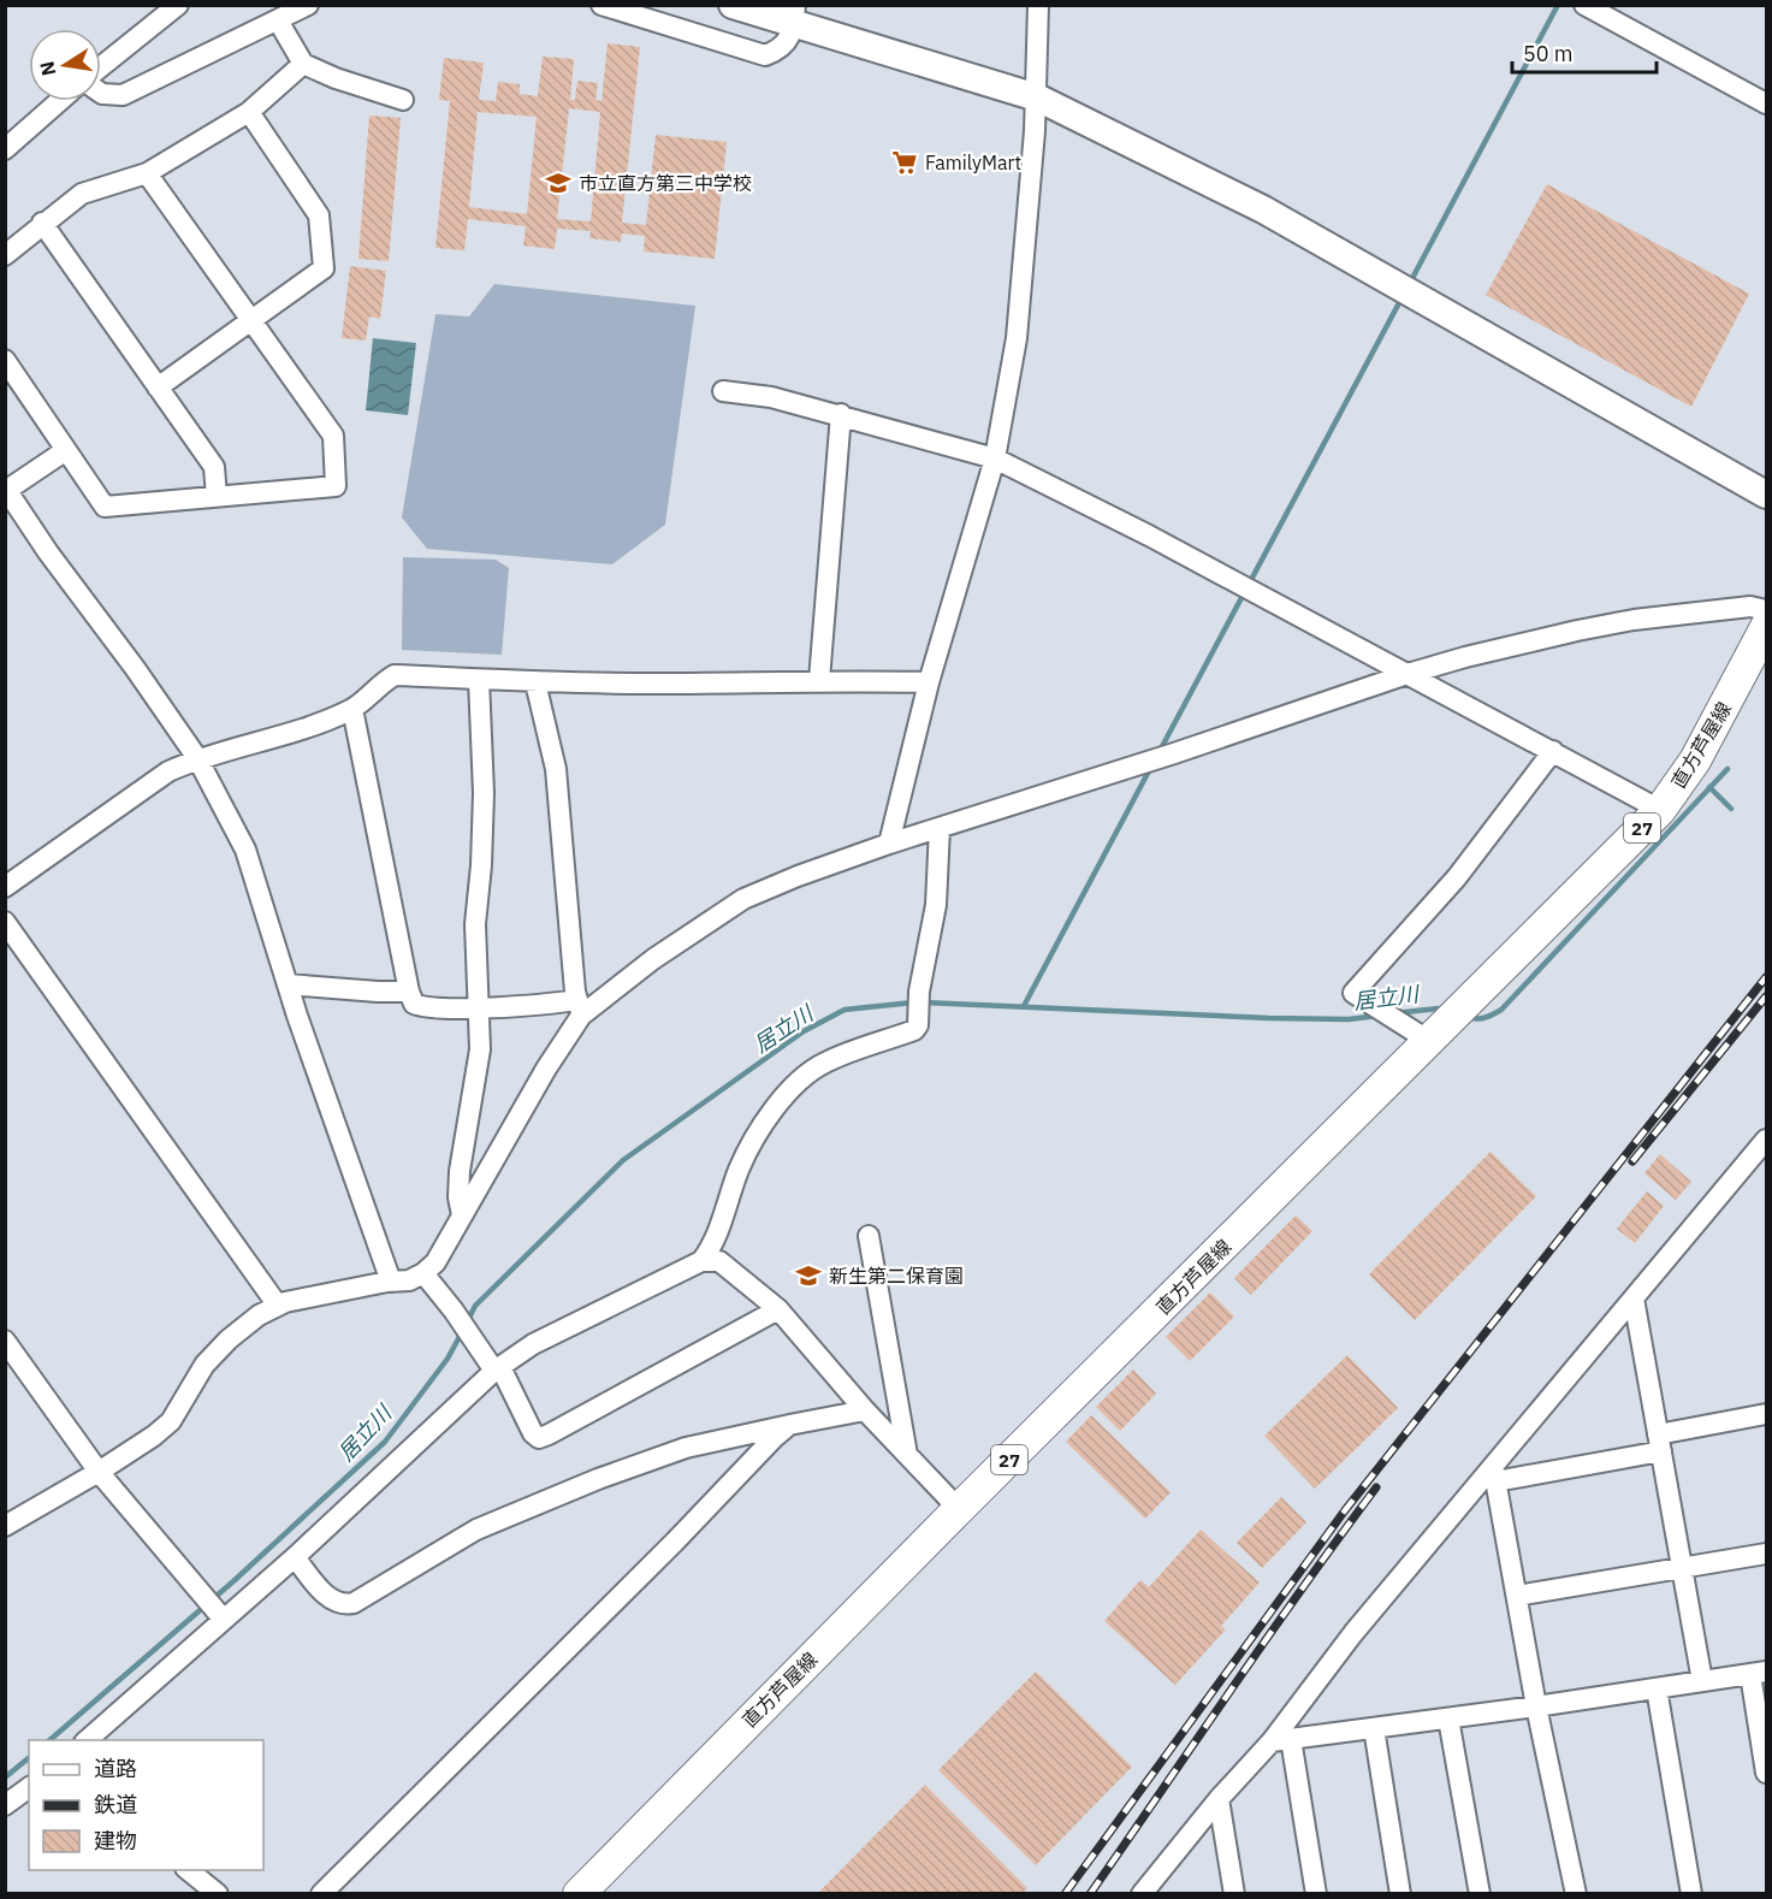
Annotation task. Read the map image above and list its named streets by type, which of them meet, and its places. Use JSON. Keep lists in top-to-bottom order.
{
  "streets": {
    "main road": ["直方芦屋線", "27"]
  },
  "water": ["居立川"],
  "places": {
    "supermarket": ["FamilyMart"],
    "school or university": ["市立直方第三中学校", "新生第二保育園"]
  },
  "legend": ["道路", "鉄道", "建物"],
  "scale_bar": "50 m",
  "north": "left"
}
